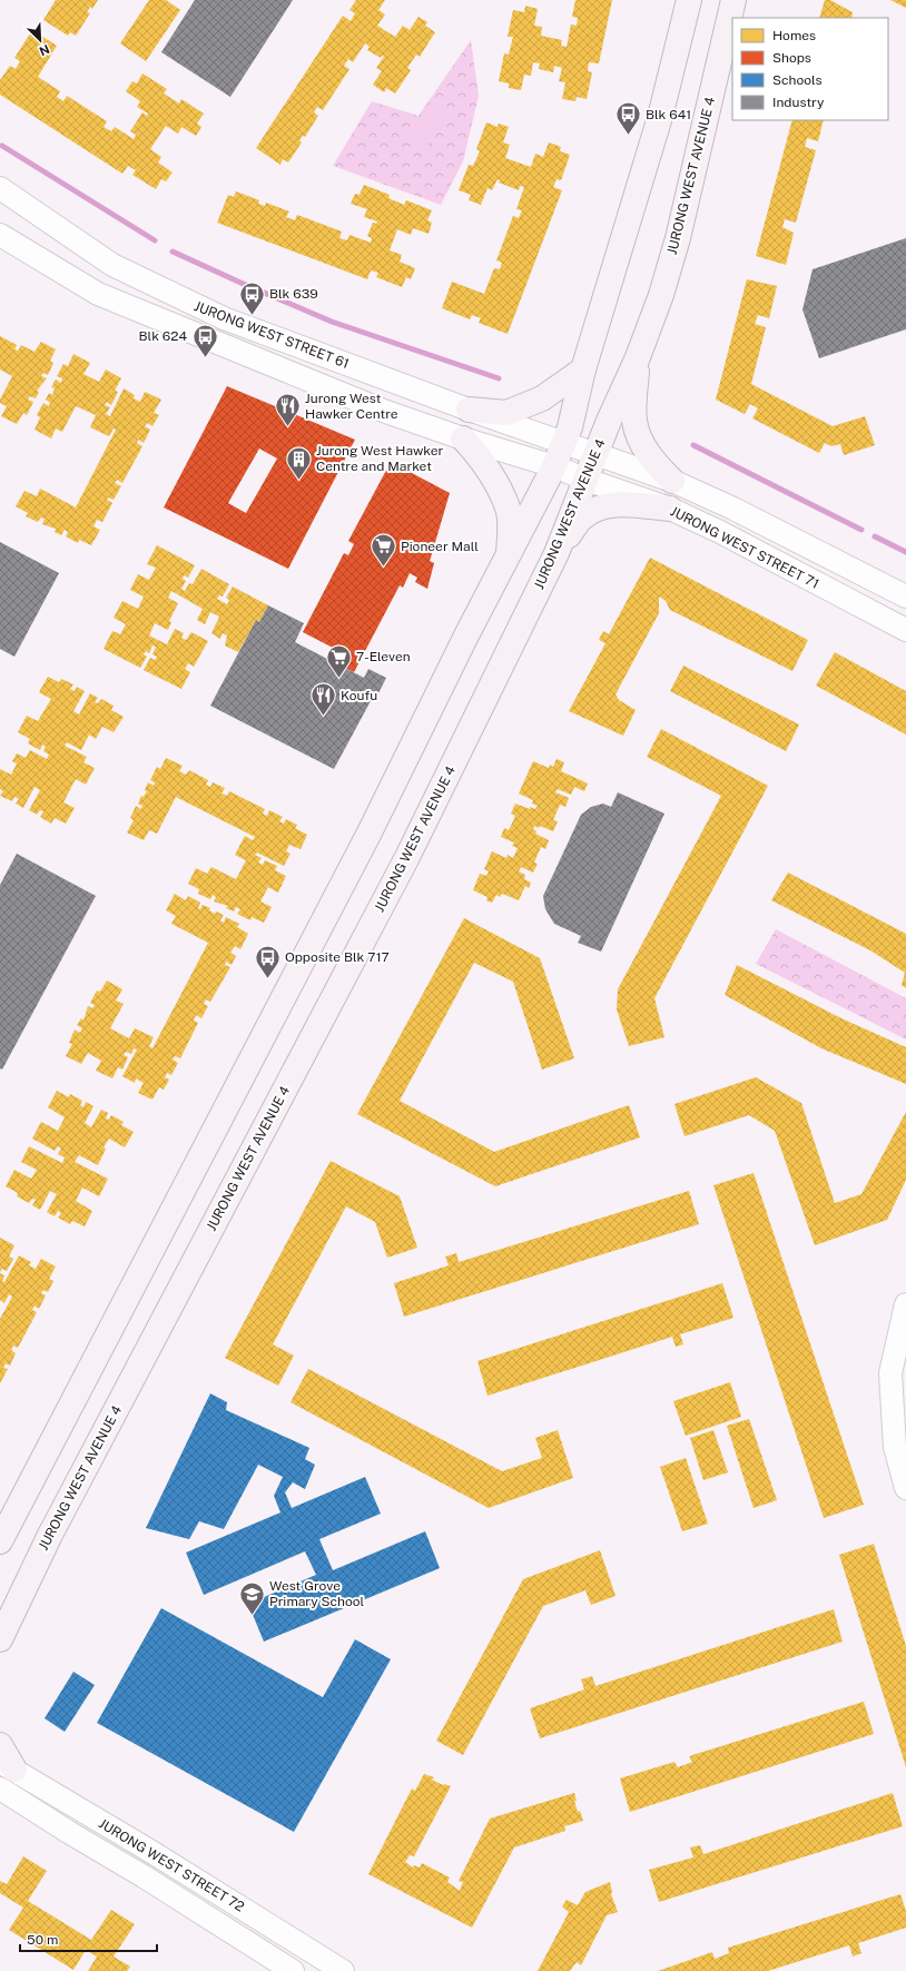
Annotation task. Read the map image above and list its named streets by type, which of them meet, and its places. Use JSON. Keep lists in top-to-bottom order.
{
  "streets": {
    "main road": ["JURONG WEST AVENUE 4"],
    "street": ["JURONG WEST STREET 61", "JURONG WEST STREET 71", "JURONG WEST STREET 72"]
  },
  "crossings": [
    ["JURONG WEST AVENUE 4", "JURONG WEST STREET 71"],
    ["JURONG WEST STREET 61", "JURONG WEST STREET 71"]
  ],
  "places": {
    "bus stop": [
      "Blk 641",
      "Blk 639",
      "Blk 624",
      "Opposite Blk 717"
    ],
    "restaurant": ["Jurong West Hawker Centre", "Koufu"],
    "building": ["Jurong West Hawker Centre and Market"],
    "supermarket": ["Pioneer Mall", "7-Eleven"],
    "school or university": ["West Grove Primary School"]
  },
  "legend": [
    "Homes",
    "Shops",
    "Schools",
    "Industry"
  ],
  "scale_bar": "50 m",
  "north": "bottom right"
}
